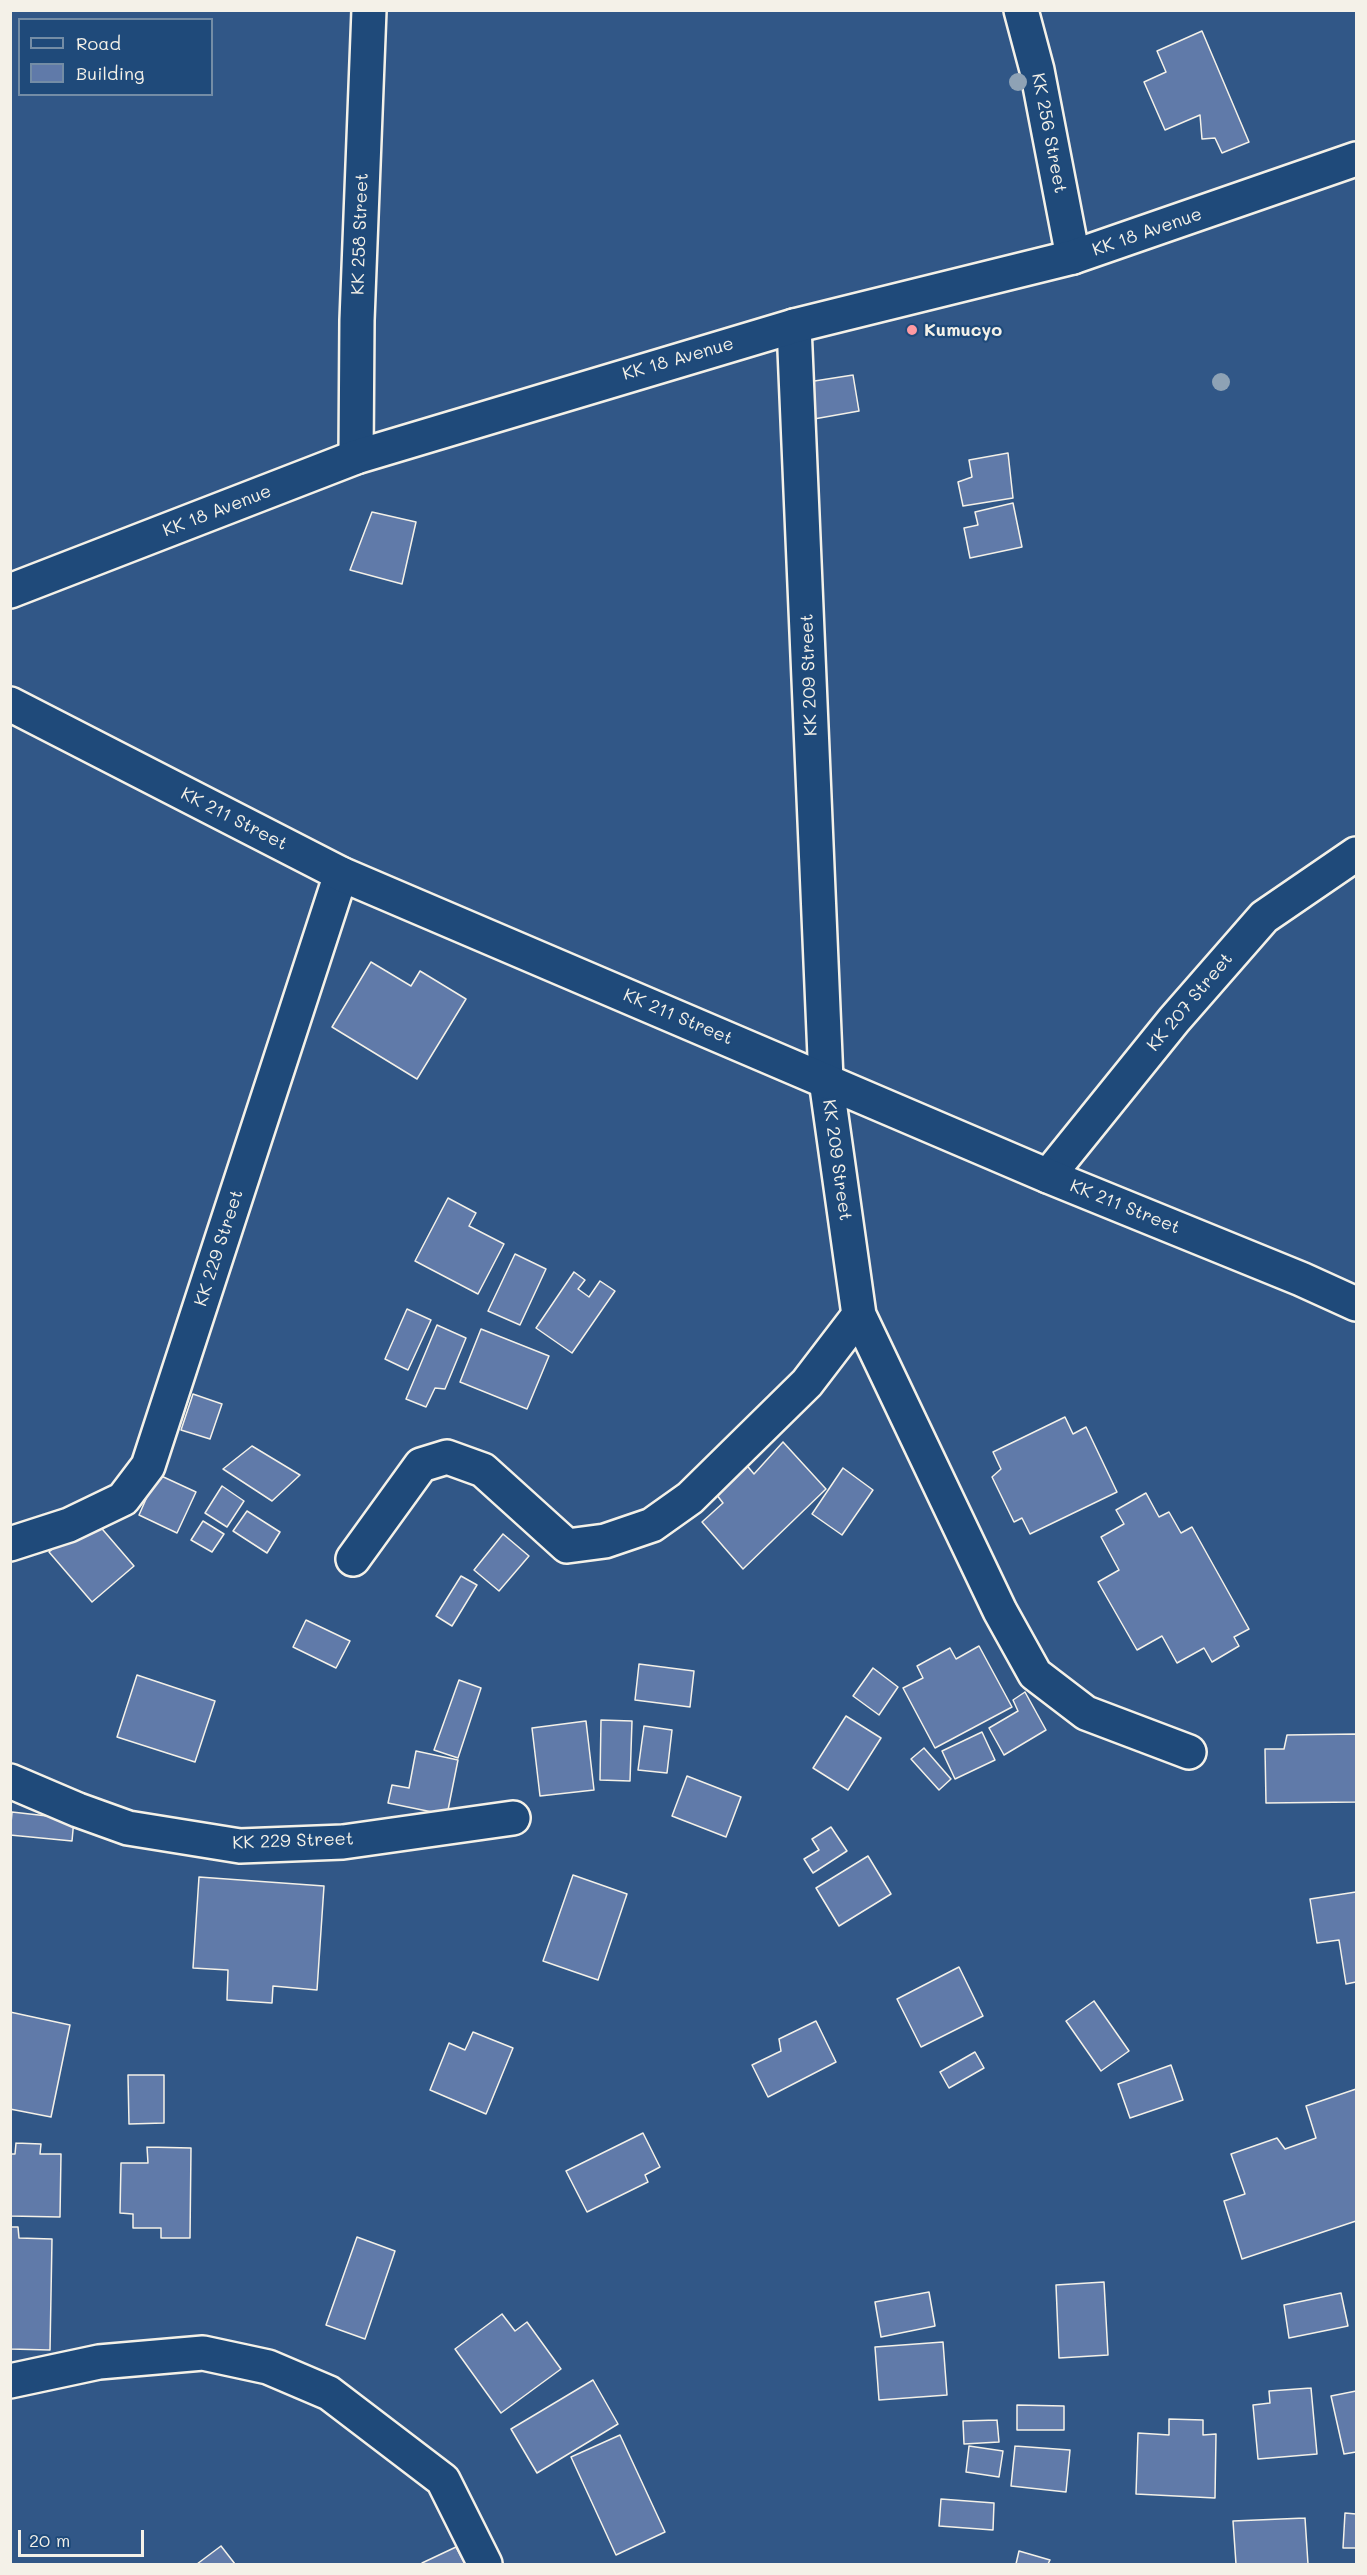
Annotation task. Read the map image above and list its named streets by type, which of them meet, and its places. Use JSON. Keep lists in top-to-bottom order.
{
  "streets": {
    "street": [
      "KK 256 Street",
      "KK 18 Avenue",
      "KK 258 Street",
      "KK 209 Street",
      "KK 211 Street",
      "KK 207 Street",
      "KK 229 Street"
    ]
  },
  "crossings": [
    ["KK 256 Street", "KK 18 Avenue"],
    ["KK 18 Avenue", "KK 258 Street"],
    ["KK 18 Avenue", "KK 209 Street"],
    ["KK 209 Street", "KK 211 Street"],
    ["KK 211 Street", "KK 207 Street"],
    ["KK 211 Street", "KK 229 Street"]
  ],
  "places": ["Kumucyo"],
  "legend": ["Road", "Building"],
  "scale_bar": "20 m"
}
